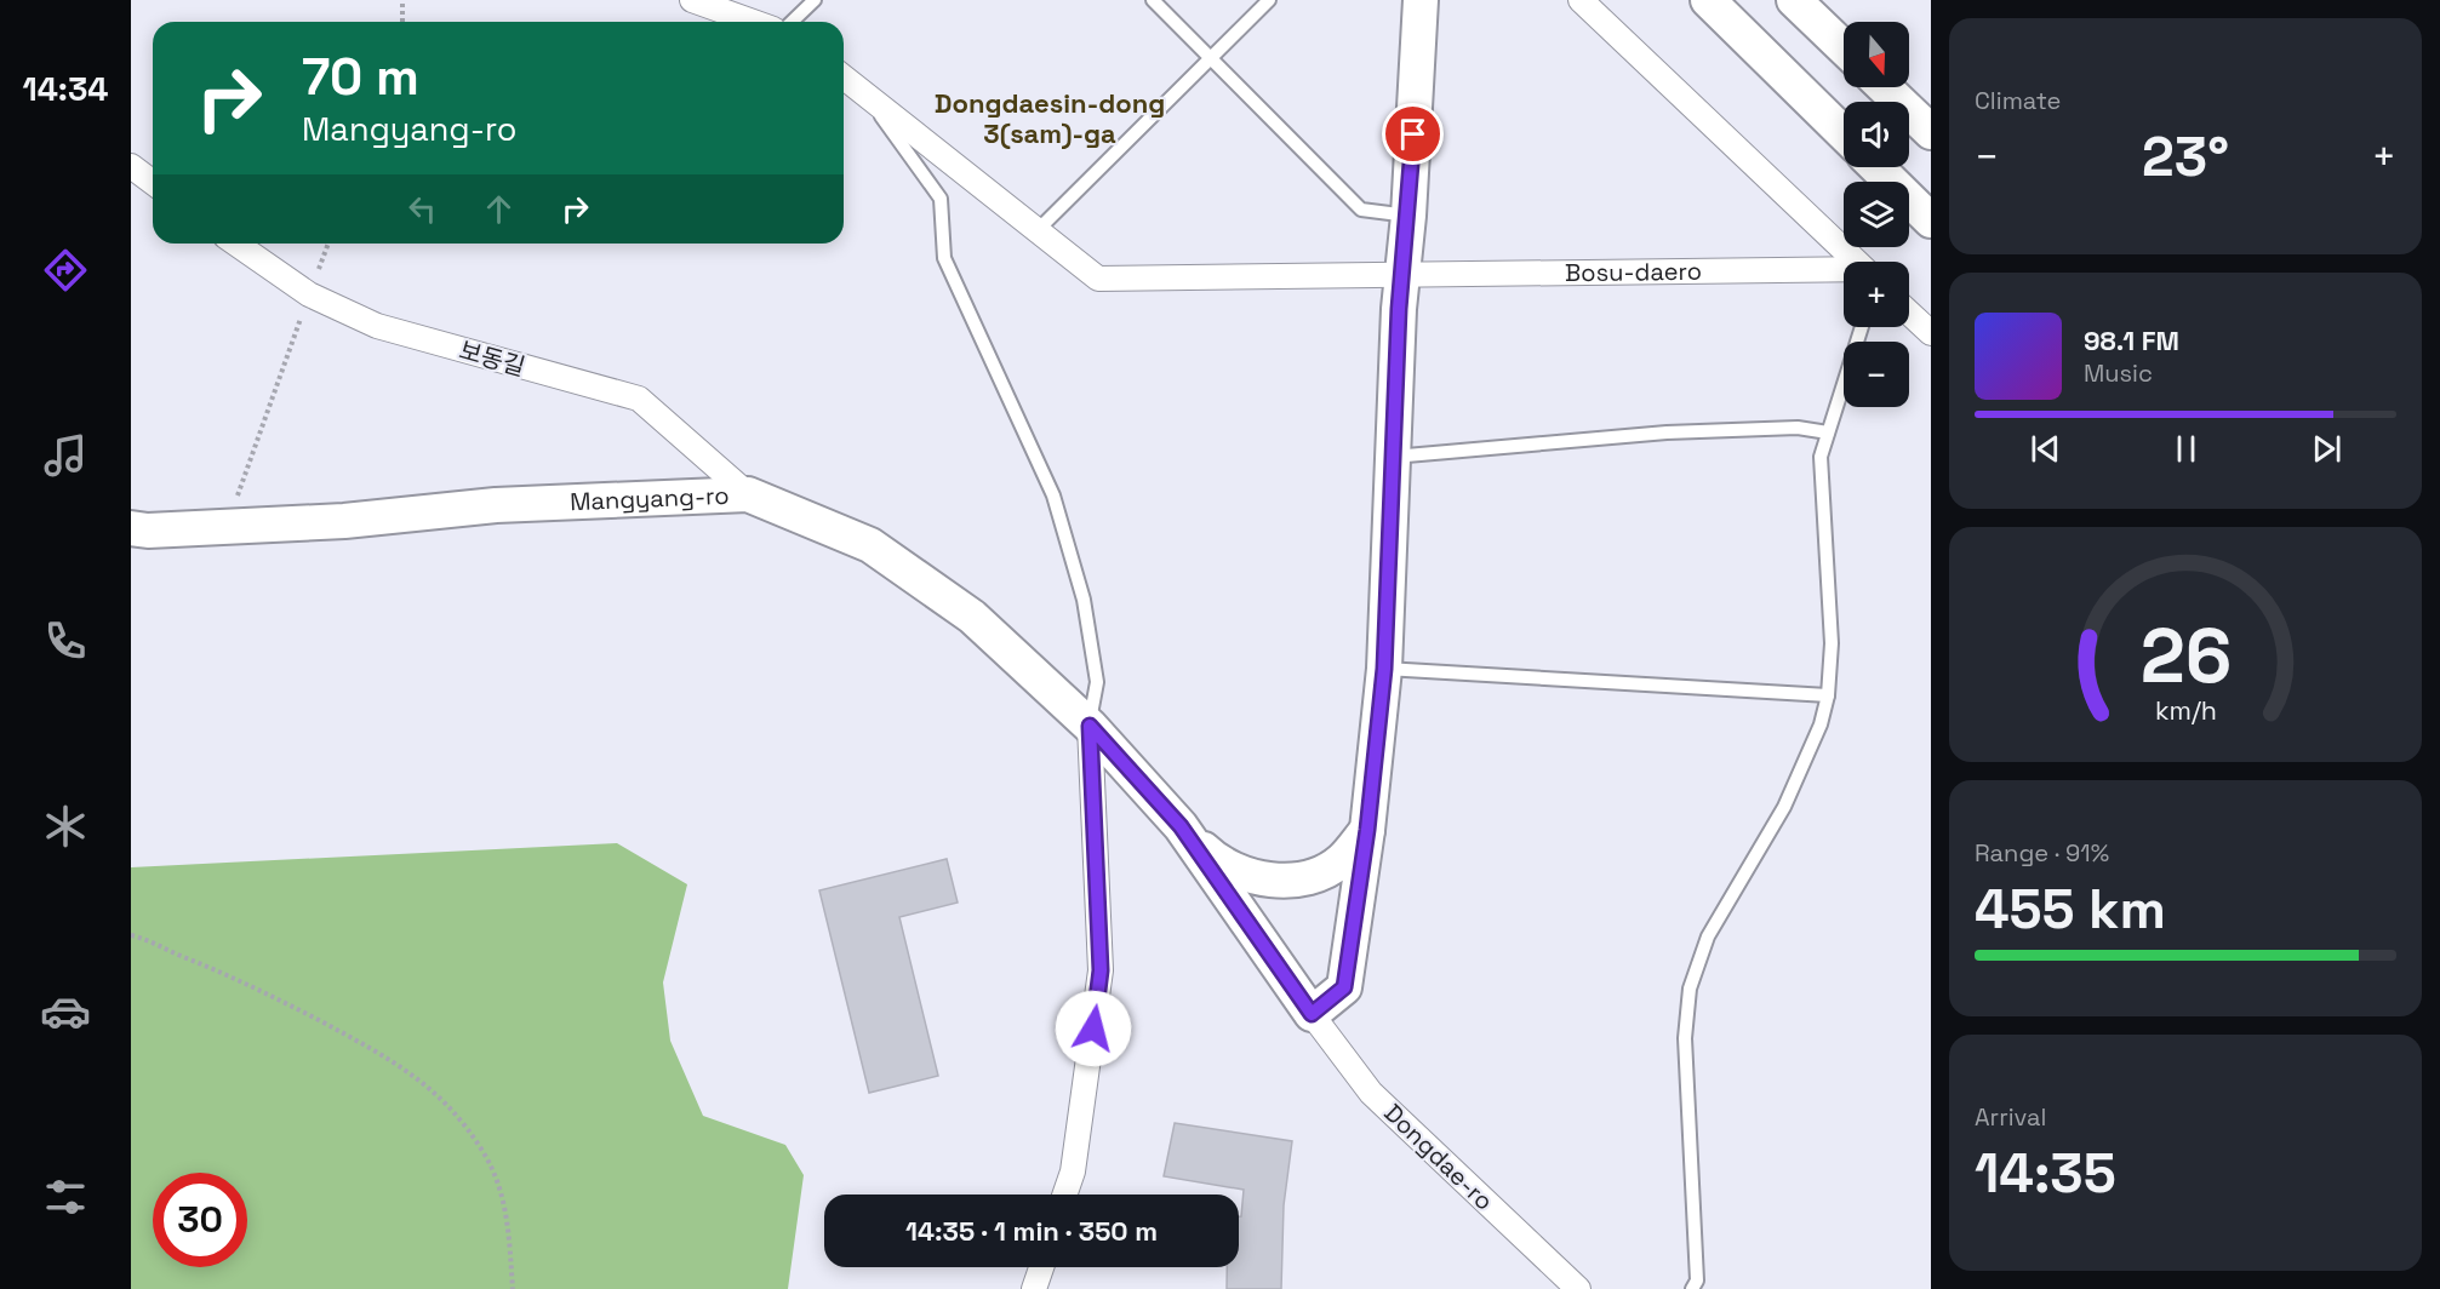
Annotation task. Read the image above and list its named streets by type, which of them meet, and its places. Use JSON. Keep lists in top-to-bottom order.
{
  "streets": {
    "main road": ["Mangyang-ro"],
    "street": ["Bosu-daero", "보동길", "Dongdae-ro"]
  },
  "crossings": [
    ["보동길", "Mangyang-ro"],
    ["Mangyang-ro", "Dongdae-ro"]
  ],
  "districts": ["Dongdaesin-dong 3(sam)-ga"],
  "north": "bottom",
  "page": {
    "tabs": "14:34",
    "tile": [
      "Climate",
      ["Range · 91%", "455 km"],
      ["Arrival", "14:35"]
    ],
    "map_buttons": ["+", "−"],
    "turn": ["70 m", "Mangyang-ro"],
    "heat": ["−", "23°", "+"],
    "song": ["98.1 FM", "Music"],
    "limit": "30",
    "trip": "14:35 · 1 min · 350 m",
    "gauge": ["26", "km/h"]
  }
}
